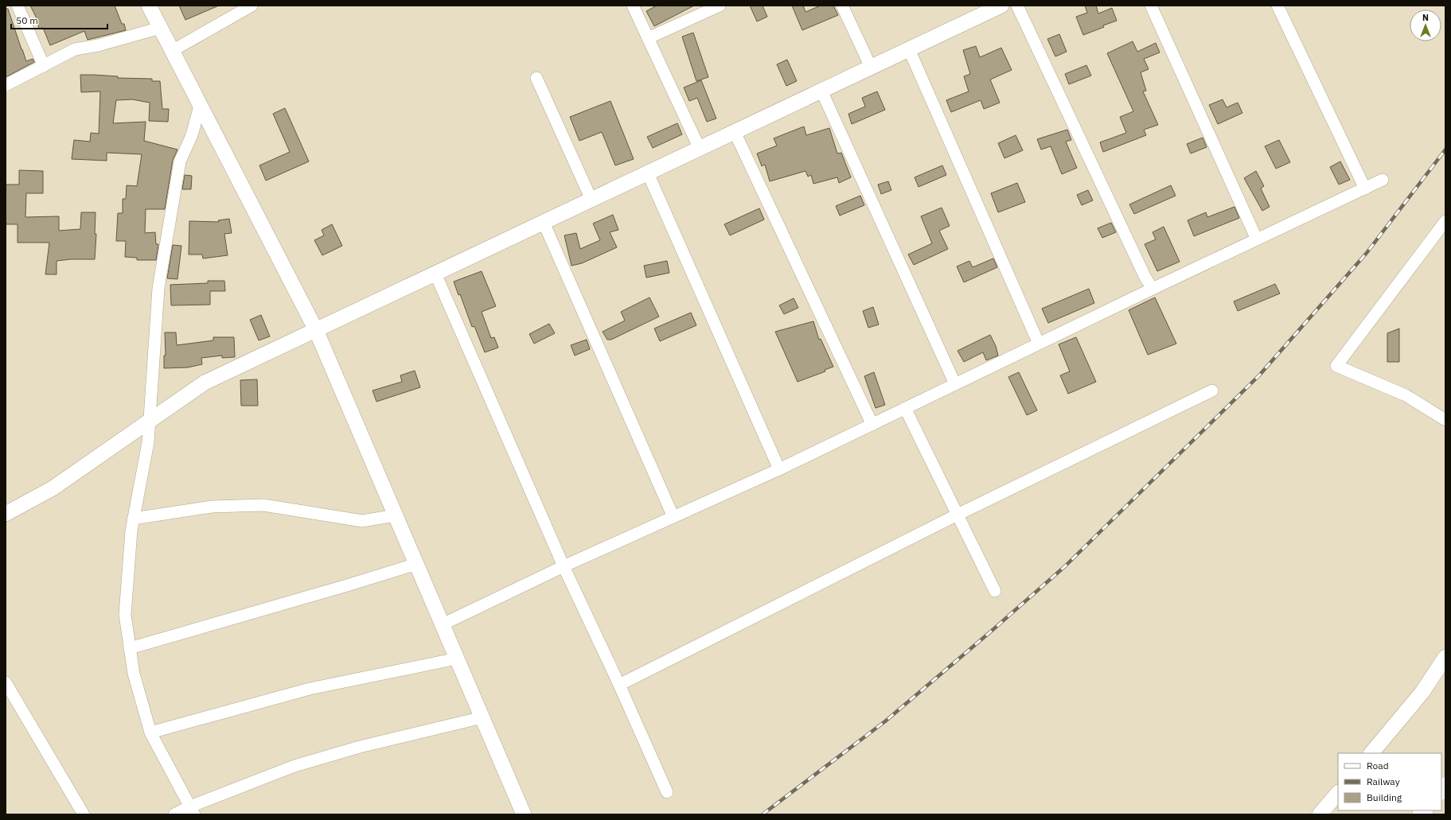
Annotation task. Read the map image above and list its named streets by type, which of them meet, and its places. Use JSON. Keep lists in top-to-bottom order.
{
  "legend": ["Road", "Railway", "Building"],
  "scale_bar": "50 m",
  "north": "top"
}
